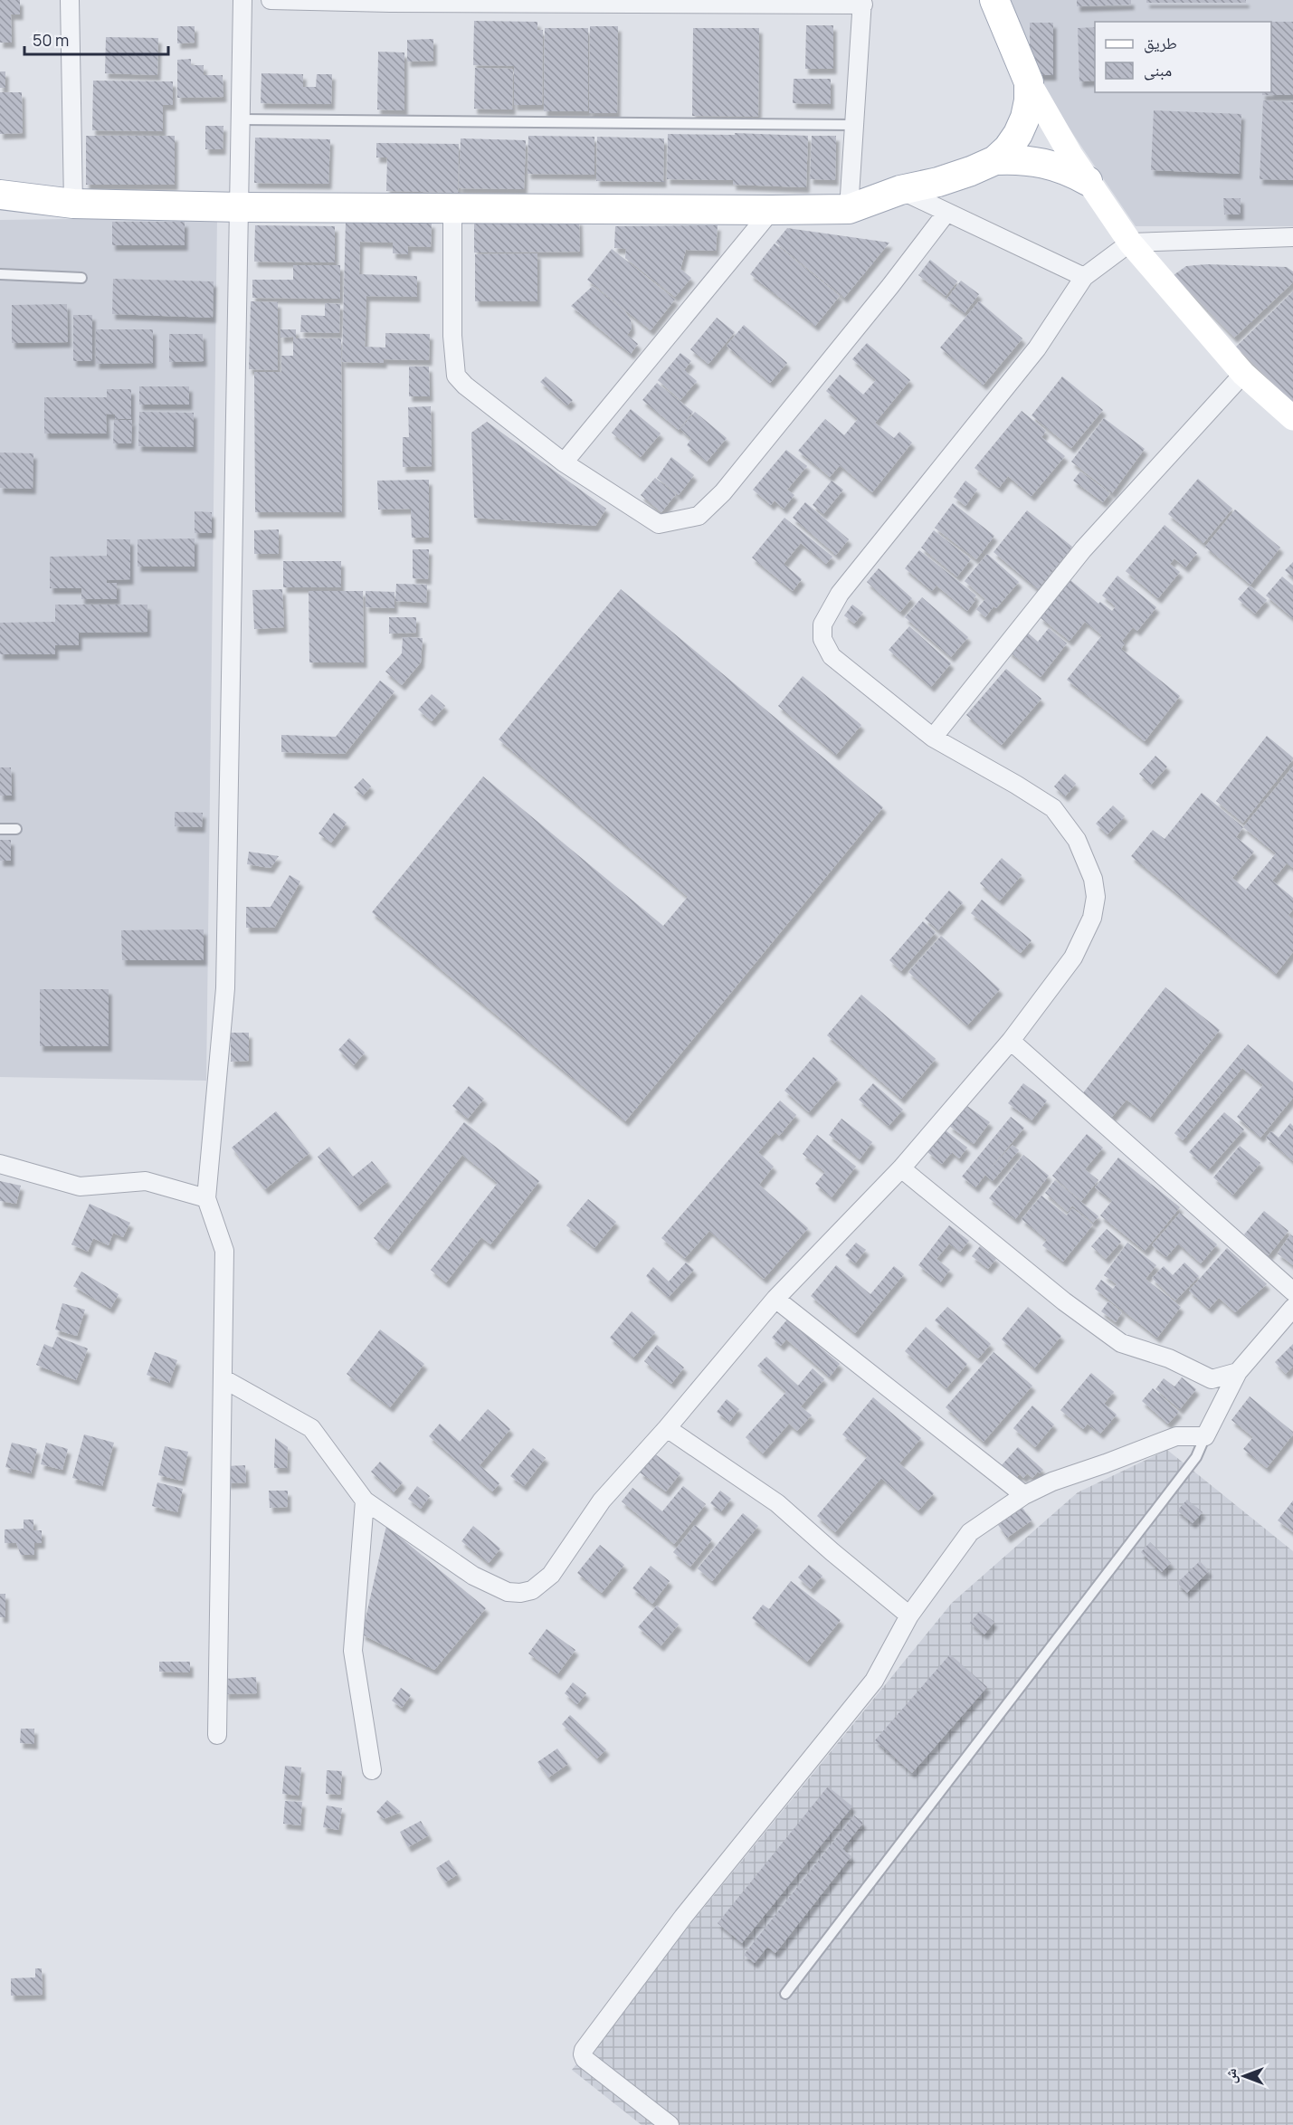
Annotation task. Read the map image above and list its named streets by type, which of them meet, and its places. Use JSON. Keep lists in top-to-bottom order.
{
  "legend": ["طريق", "مبنى"],
  "scale_bar": "50 m",
  "north": "left"
}
